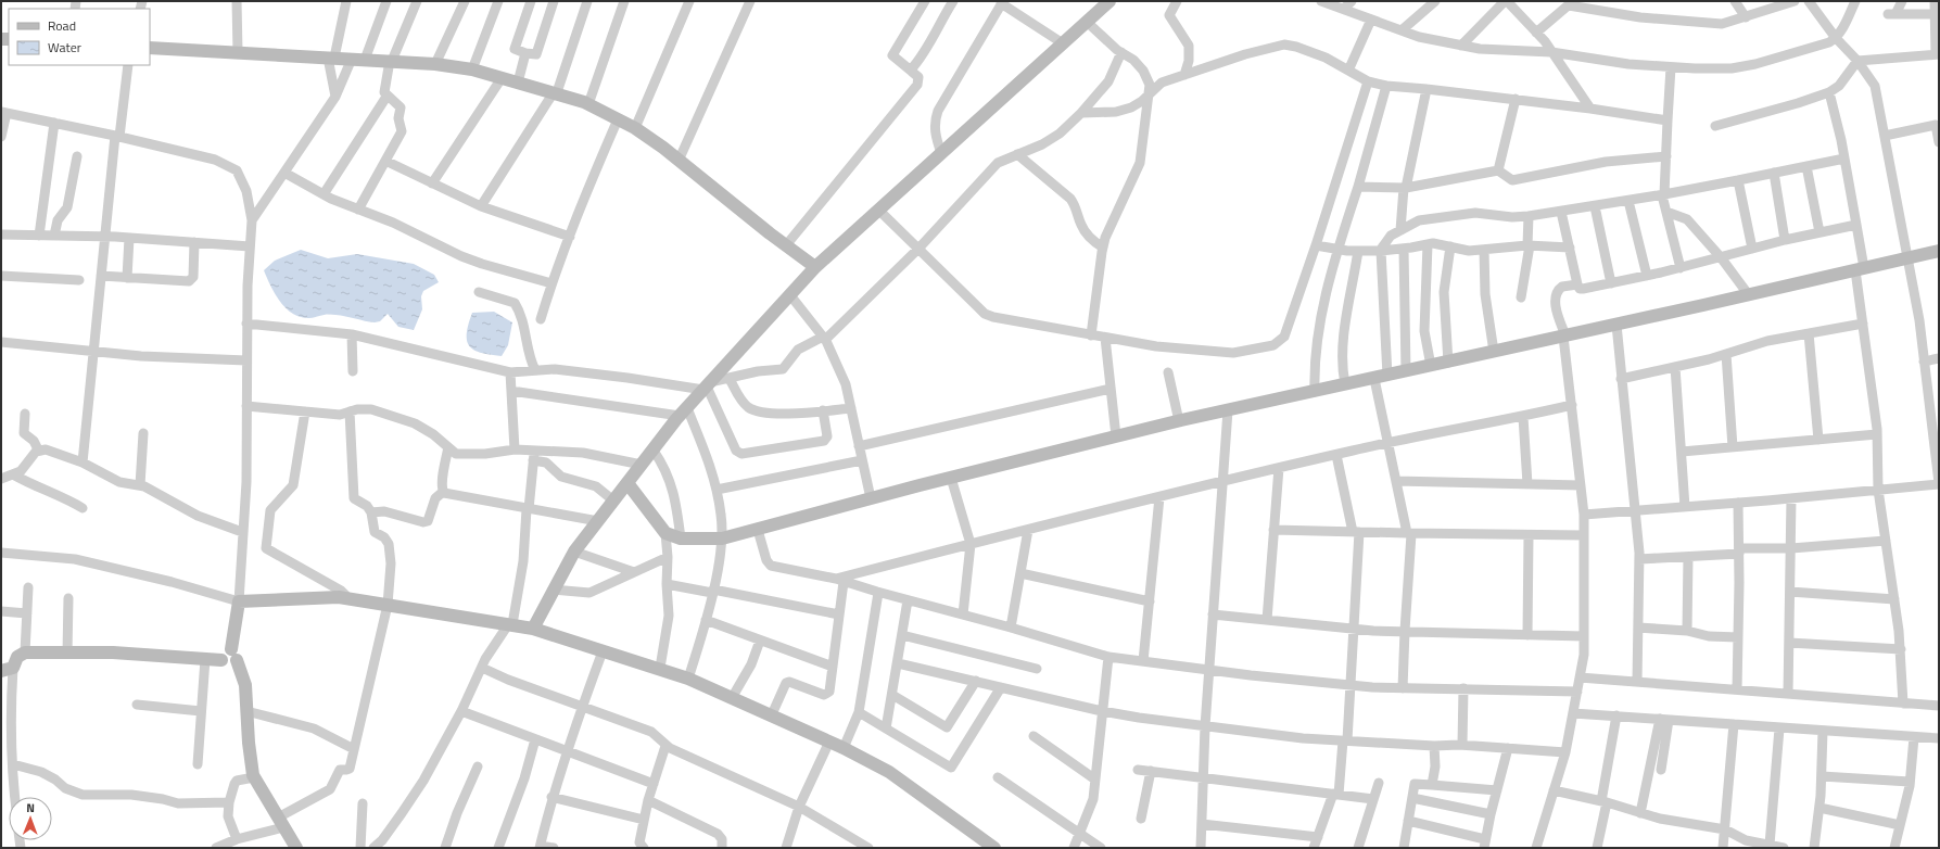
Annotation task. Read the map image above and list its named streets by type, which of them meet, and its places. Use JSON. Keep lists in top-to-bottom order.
{
  "legend": ["Road", "Water"],
  "north": "top"
}
